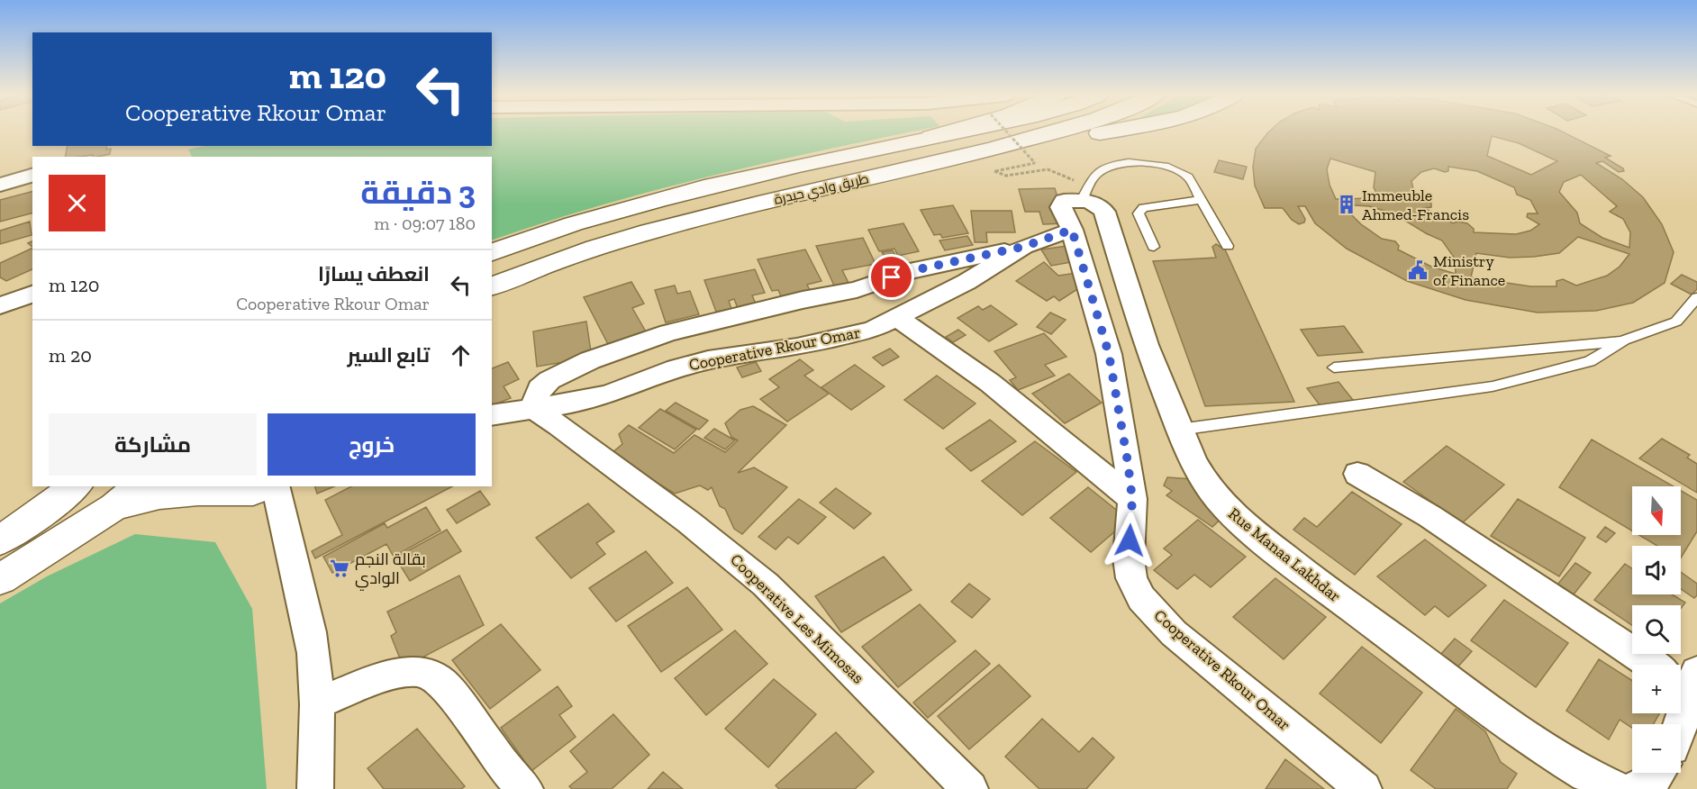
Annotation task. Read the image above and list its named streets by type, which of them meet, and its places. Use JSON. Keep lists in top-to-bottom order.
{
  "streets": {
    "main road": ["طريق وادي حيدرة"],
    "street": ["Cooperative Rkour Omar", "Rue Manaa Lakhdar", "Cooperative Les Mimosas"]
  },
  "crossings": [
    ["Cooperative Rkour Omar", "Cooperative Les Mimosas"]
  ],
  "places": {
    "building": ["Immeuble Ahmed-Francis"],
    "public building": ["Ministry of Finance"],
    "supermarket": ["بقالة النجم الوادي"]
  },
  "north": "bottom",
  "page": {
    "turn": ["120 m", "Cooperative Rkour Omar"],
    "heading": ["3 دقيقة", "180 m · 09:07"],
    "list": [
      {
        "name": "انعطف يسارًا",
        "note": "Cooperative Rkour Omar",
        "value": "120 m"
      },
      {
        "name": "تابع السير",
        "value": "20 m"
      }
    ],
    "buttons": ["خروج", "مشاركة"],
    "map_buttons": ["+", "−"]
  }
}
